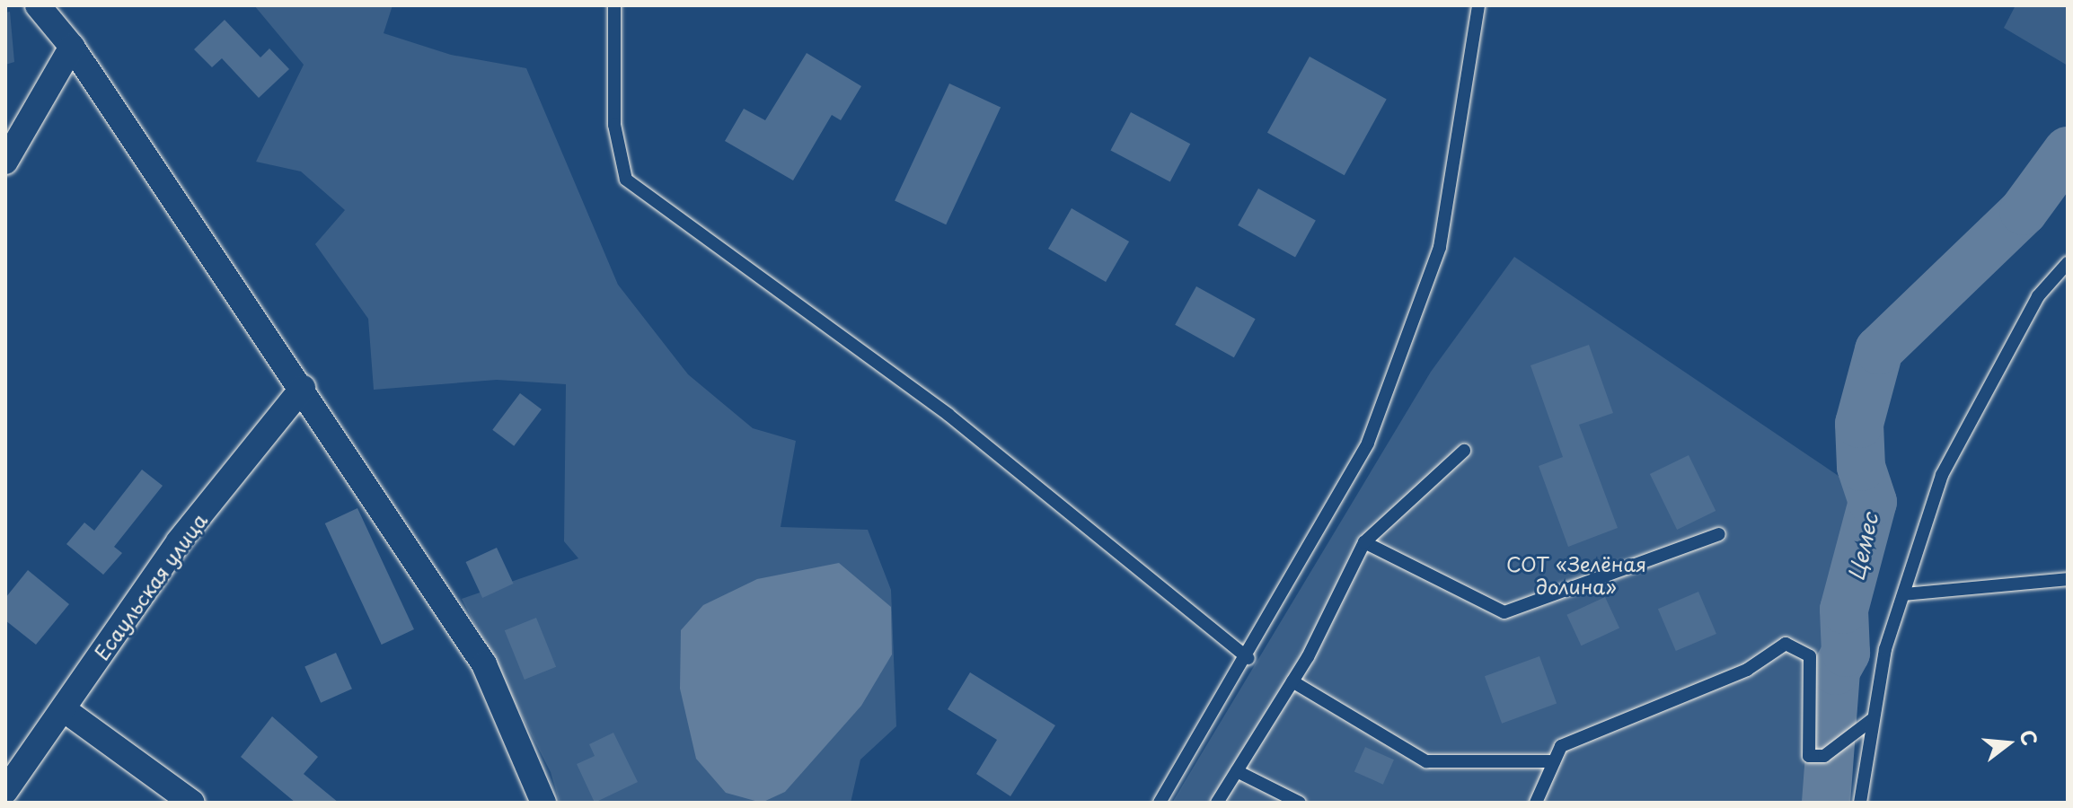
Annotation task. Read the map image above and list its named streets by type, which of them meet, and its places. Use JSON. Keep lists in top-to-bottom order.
{
  "streets": {
    "street": ["Есаульская улица"]
  },
  "water": ["Цемес"],
  "parks": ["СОТ «Зелёная долина»"],
  "north": "right"
}
